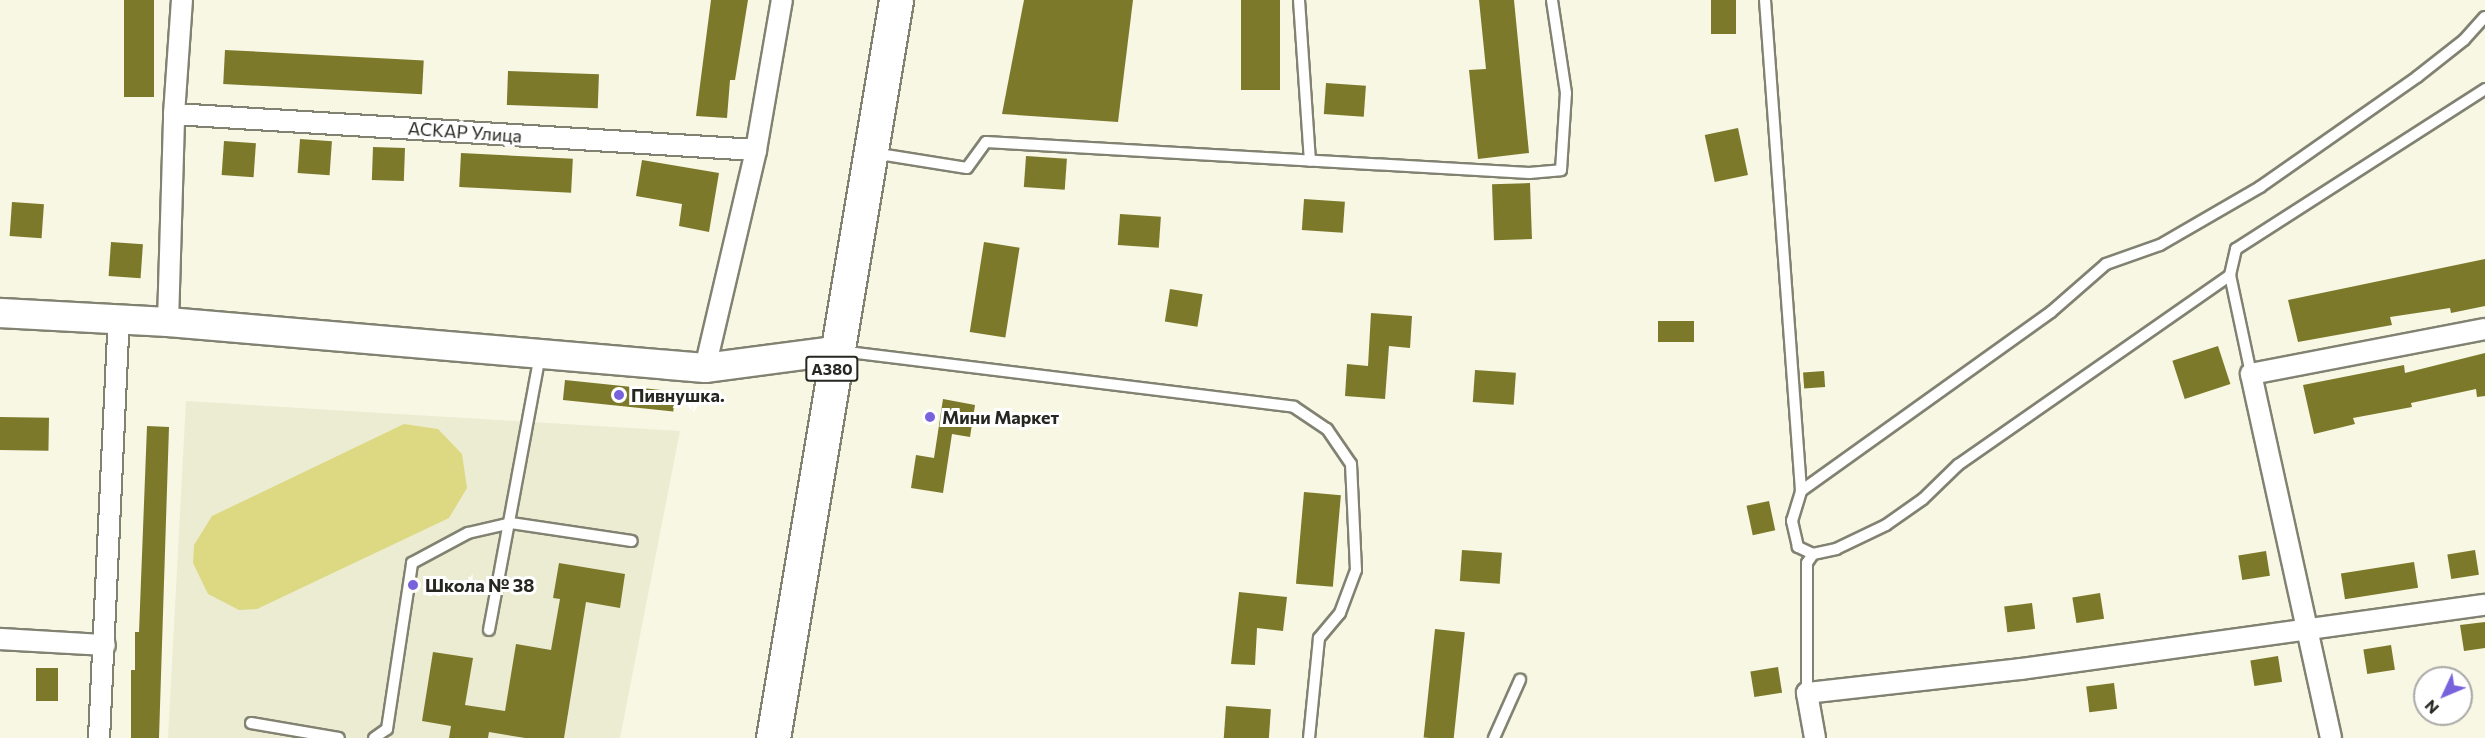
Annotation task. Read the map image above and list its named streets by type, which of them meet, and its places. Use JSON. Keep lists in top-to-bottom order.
{
  "streets": {
    "highway": ["A380"],
    "street": ["АСКАР Улица"]
  },
  "places": ["Пивнушка.", "Мини Маркет", "Школа № 38"],
  "north": "bottom left"
}
